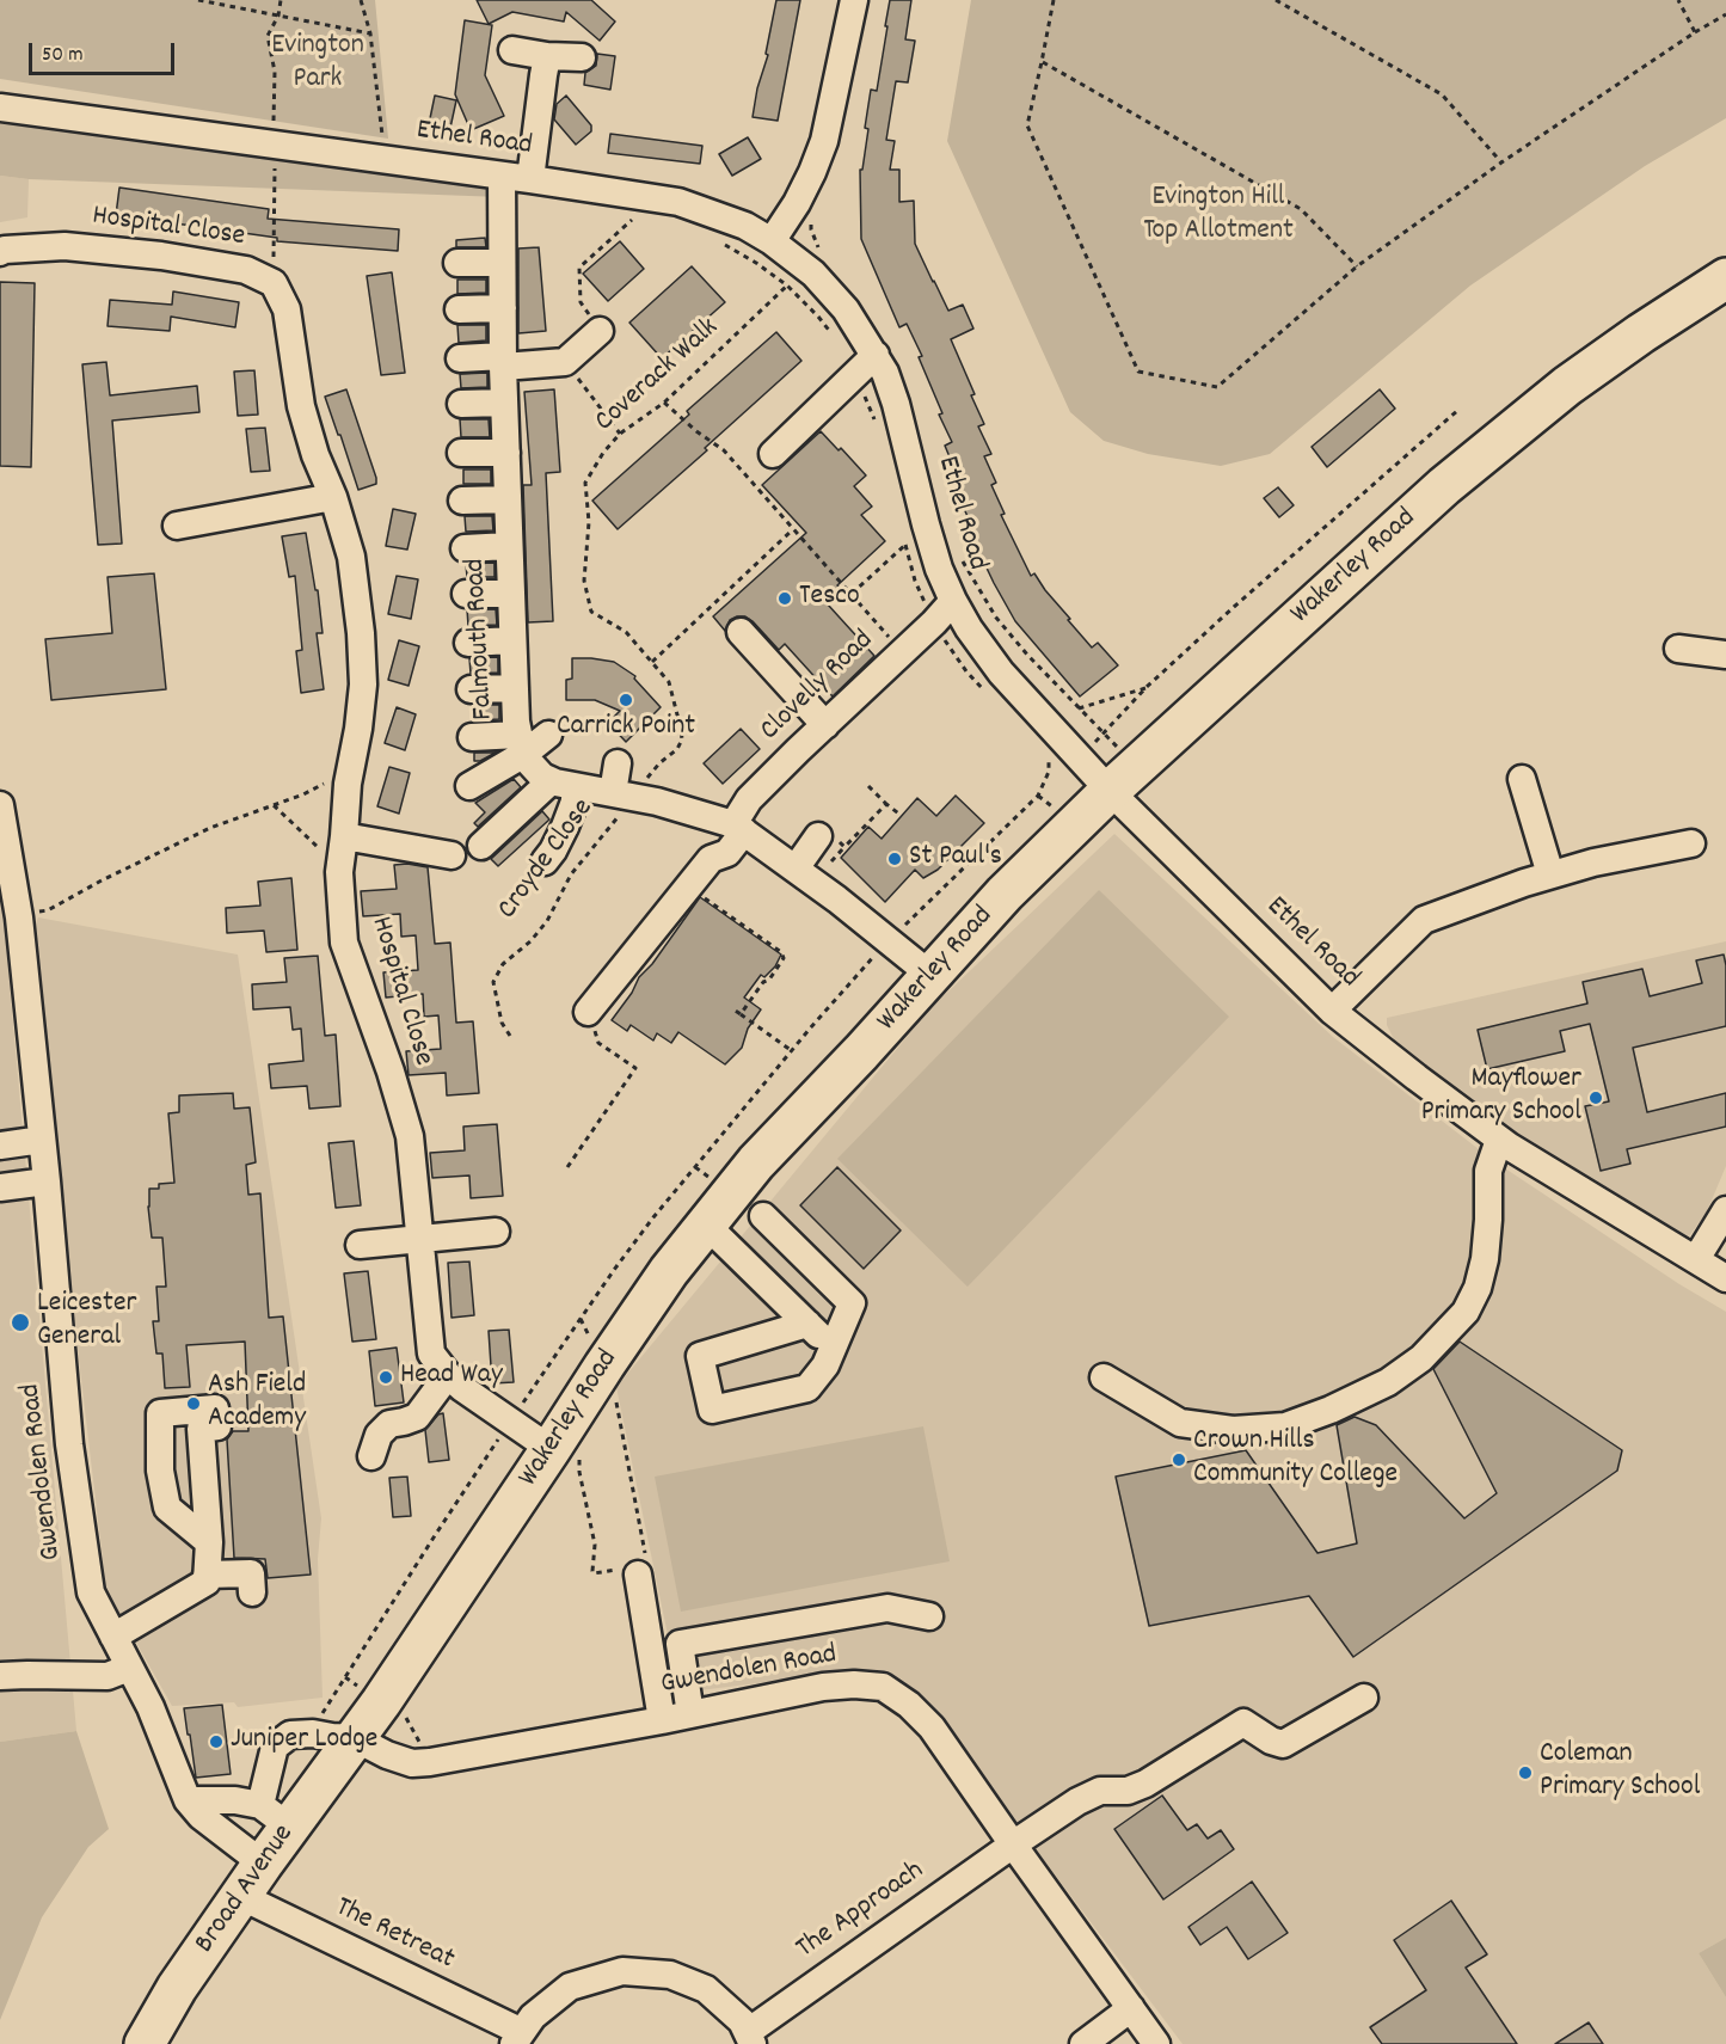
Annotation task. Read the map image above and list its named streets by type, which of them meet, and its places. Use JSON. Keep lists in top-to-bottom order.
{
  "streets": {
    "highway": ["Wakerley Road", "Broad Avenue"],
    "street": [
      "Ethel Road",
      "Hospital Close",
      "Falmouth Road",
      "Clovelly Road",
      "Croyde Close",
      "Gwendolen Road",
      "The Approach",
      "The Retreat"
    ],
    "path": ["Coverack Walk"]
  },
  "crossings": [
    ["Ethel Road", "Wakerley Road"],
    ["Ethel Road", "Falmouth Road"],
    ["Ethel Road", "Clovelly Road"],
    ["Hospital Close", "Wakerley Road"],
    ["Coverack Walk", "Croyde Close"],
    ["Wakerley Road", "Gwendolen Road"],
    ["Wakerley Road", "Broad Avenue"],
    ["Falmouth Road", "Croyde Close"],
    ["Gwendolen Road", "Broad Avenue"],
    ["Gwendolen Road", "The Approach"],
    ["Broad Avenue", "The Retreat"]
  ],
  "parks": ["Evington Park", "Evington Hill Top Allotment"],
  "places": [
    "Tesco",
    "Carrick Point",
    "St Paul's",
    "Mayflower Primary School",
    "Leicester General",
    "Head Way",
    "Ash Field Academy",
    "Crown Hills Community College",
    "Juniper Lodge",
    "Coleman Primary School"
  ],
  "scale_bar": "50 m"
}
